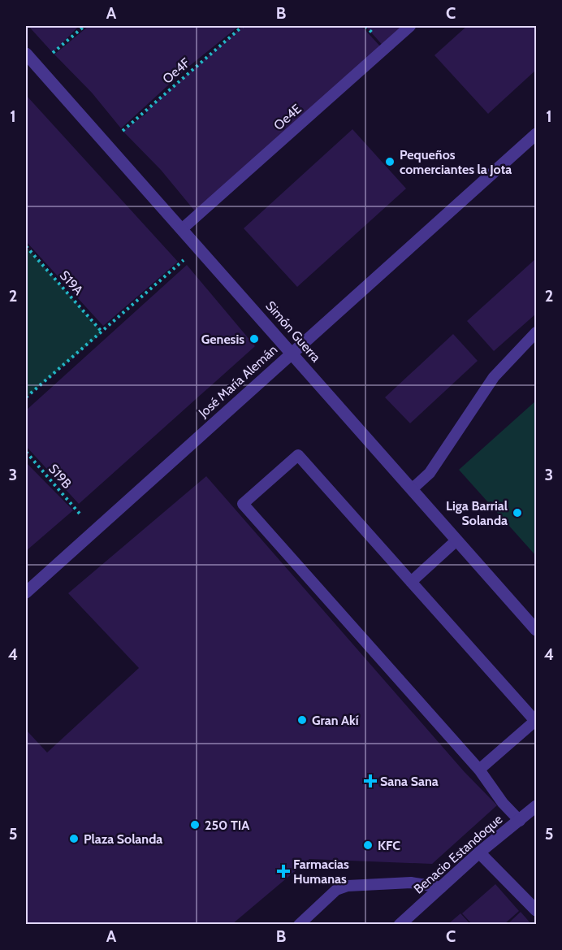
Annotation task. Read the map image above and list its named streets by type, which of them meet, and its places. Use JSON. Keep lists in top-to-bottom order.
{
  "streets": {
    "street": ["Simón Guerra", "José María Alemán", "Benacio Estandoque"],
    "lane": ["Oe4E"],
    "path": ["Oe4F", "S19A", "S19B"]
  },
  "crossings": [
    ["Oe4E", "Simón Guerra"],
    ["Simón Guerra", "José María Alemán"]
  ],
  "places": {
    "other": [
      "Pequeños comerciantes la Jota",
      "Genesis",
      "Liga Barrial Solanda",
      "Gran Akí",
      "250 TIA",
      "Plaza Solanda",
      "KFC"
    ],
    "health": ["Sana Sana", "Farmacias Humanas"]
  },
  "grid": {
    "columns": ["A", "B", "C"],
    "rows": [
      "1",
      "2",
      "3",
      "4",
      "5"
    ]
  }
}
